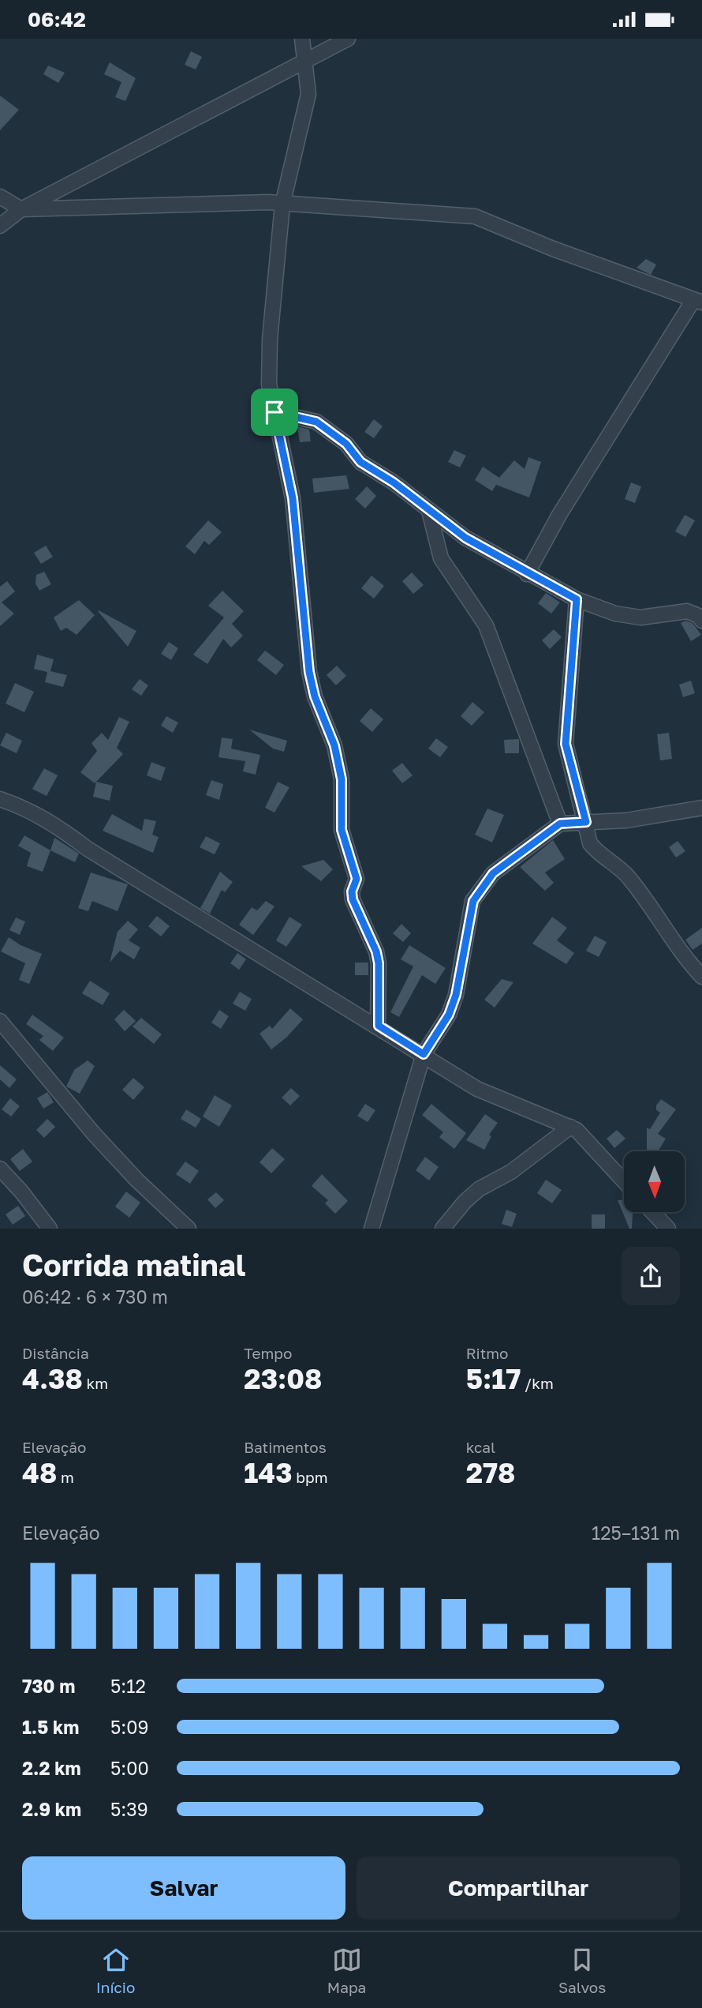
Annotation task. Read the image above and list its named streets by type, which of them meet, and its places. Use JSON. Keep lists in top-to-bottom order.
{
  "north": "bottom",
  "page": {
    "status": "06:42",
    "heading": ["Corrida matinal", "06:42 · 6 × 730 m"],
    "stats": [
      ["Distância", "4.38 km"],
      ["Tempo", "23:08"],
      ["Ritmo", "5:17 /km"],
      ["Elevação", "48 m"],
      ["Batimentos", "143 bpm"],
      ["kcal", "278"]
    ],
    "chart": ["Elevação", "125–131 m"],
    "list": [
      {
        "name": "730 m",
        "note": "5:12"
      },
      {
        "name": "1.5 km",
        "note": "5:09"
      },
      {
        "name": "2.2 km",
        "note": "5:00"
      },
      {
        "name": "2.9 km",
        "note": "5:39"
      }
    ],
    "buttons": ["Salvar", "Compartilhar"],
    "tabs": ["Início", "Mapa", "Salvos"]
  }
}
